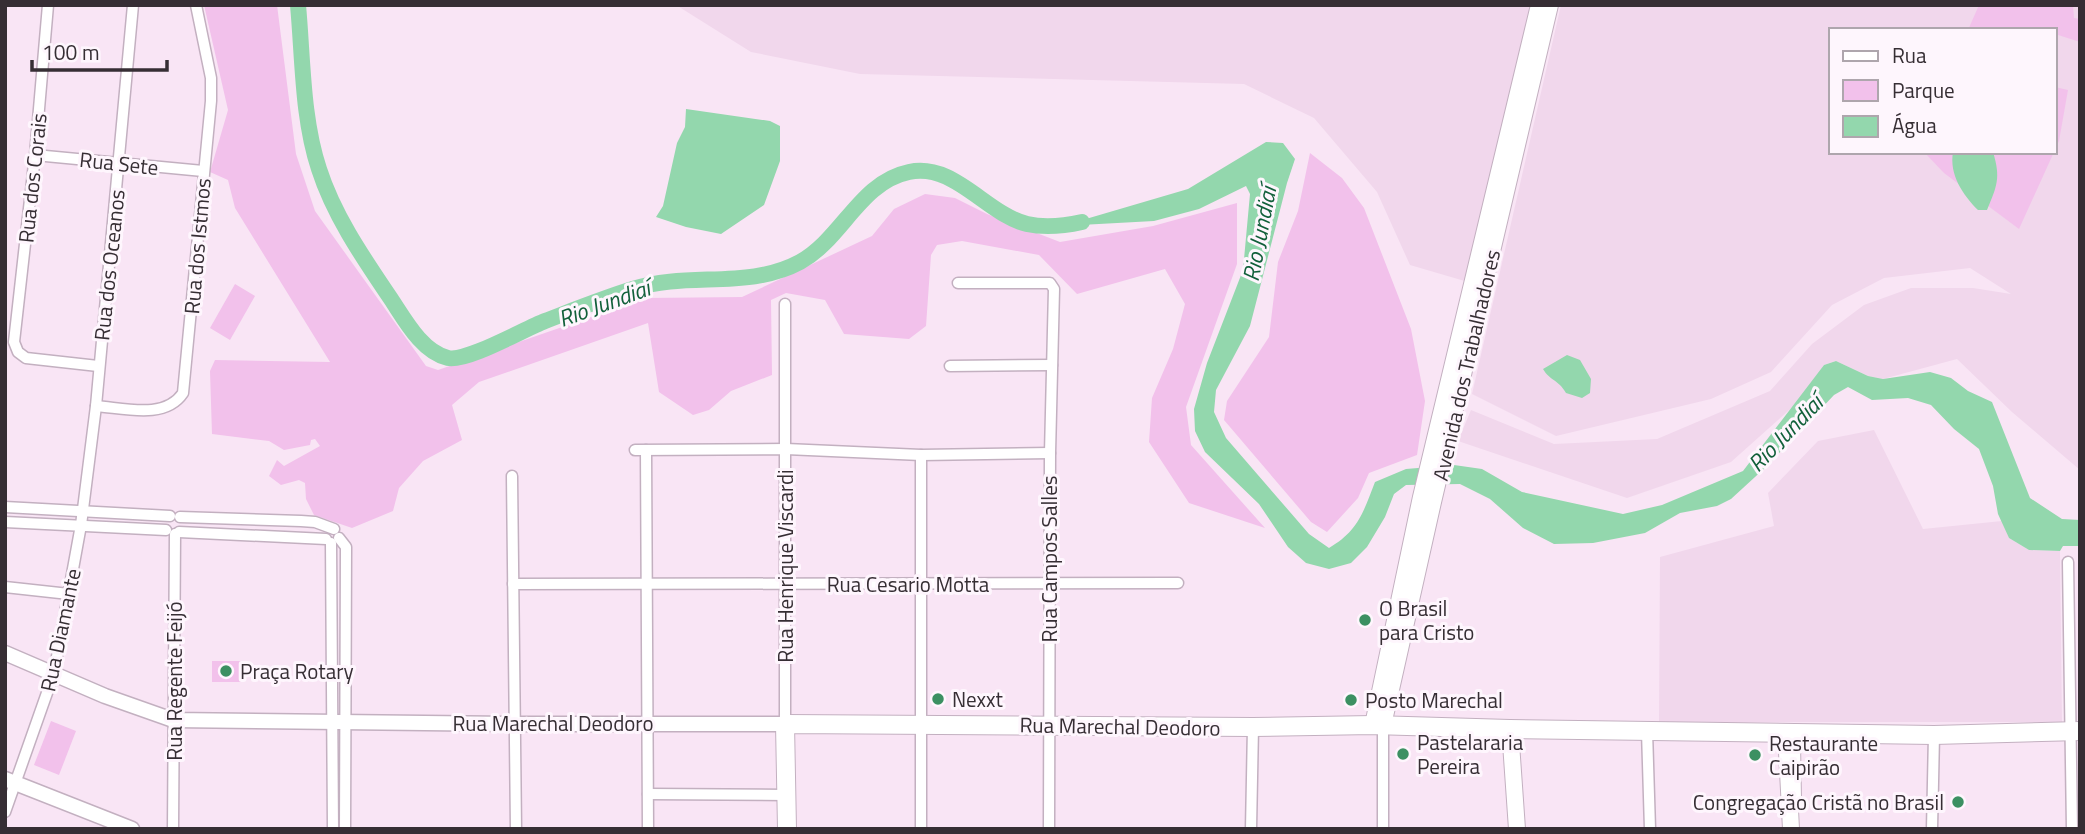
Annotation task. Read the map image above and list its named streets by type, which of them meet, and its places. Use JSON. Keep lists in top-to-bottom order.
{
  "streets": {
    "main road": ["Avenida dos Trabalhadores", "Rua Henrique Viscardi", "Rua Marechal Deodoro"],
    "street": [
      "Rua Sete",
      "Rua dos Corais",
      "Rua dos Istmos",
      "Rua dos Oceanos",
      "Rua Campos Salles",
      "Rua Cesario Motta",
      "Rua Diamante",
      "Rua Regente Feijó"
    ]
  },
  "crossings": [
    ["Rua Sete", "Rua dos Corais"],
    ["Rua Sete", "Rua dos Istmos"],
    ["Rua Sete", "Rua dos Oceanos"],
    ["Rua dos Corais", "Rua dos Oceanos"],
    ["Rua dos Istmos", "Rua dos Oceanos"],
    ["Rua dos Oceanos", "Rua Diamante"],
    ["Avenida dos Trabalhadores", "Rua Marechal Deodoro"],
    ["Rua Campos Salles", "Rua Cesario Motta"],
    ["Rua Campos Salles", "Rua Marechal Deodoro"],
    ["Rua Henrique Viscardi", "Rua Cesario Motta"],
    ["Rua Henrique Viscardi", "Rua Marechal Deodoro"],
    ["Rua Diamante", "Rua Marechal Deodoro"],
    ["Rua Regente Feijó", "Rua Marechal Deodoro"]
  ],
  "water": ["Rio Jundiaí"],
  "places": [
    "O Brasil para Cristo",
    "Praça Rotary",
    "Nexxt",
    "Posto Marechal",
    "Pastelararia Pereira",
    "Restaurante Caipirão",
    "Congregação Cristã no Brasil"
  ],
  "legend": ["Rua", "Parque", "Água"],
  "scale_bar": "100 m"
}
